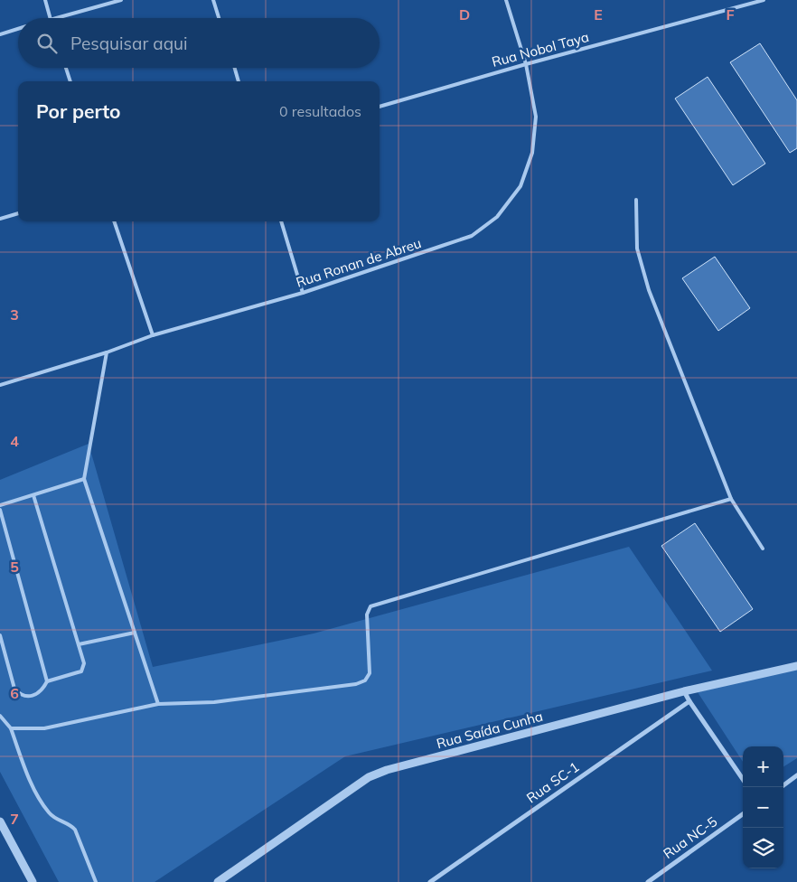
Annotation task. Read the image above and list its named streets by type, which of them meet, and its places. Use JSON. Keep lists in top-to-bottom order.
{
  "streets": {
    "street": ["Rua Saída Cunha", "Rua SC-1", "Rua NC-5"],
    "lane": ["Rua Nobol Taya", "Rua Ronan de Abreu"]
  },
  "crossings": [
    ["Rua Nobol Taya", "Rua Ronan de Abreu"]
  ],
  "page": {
    "search": "Pesquisar aqui",
    "heading": ["Por perto", "0 resultados"],
    "map_buttons": ["+", "−"]
  },
  "grid": {
    "columns": ["D", "E", "F"],
    "rows": [
      "3",
      "4",
      "5",
      "6",
      "7"
    ]
  }
}
